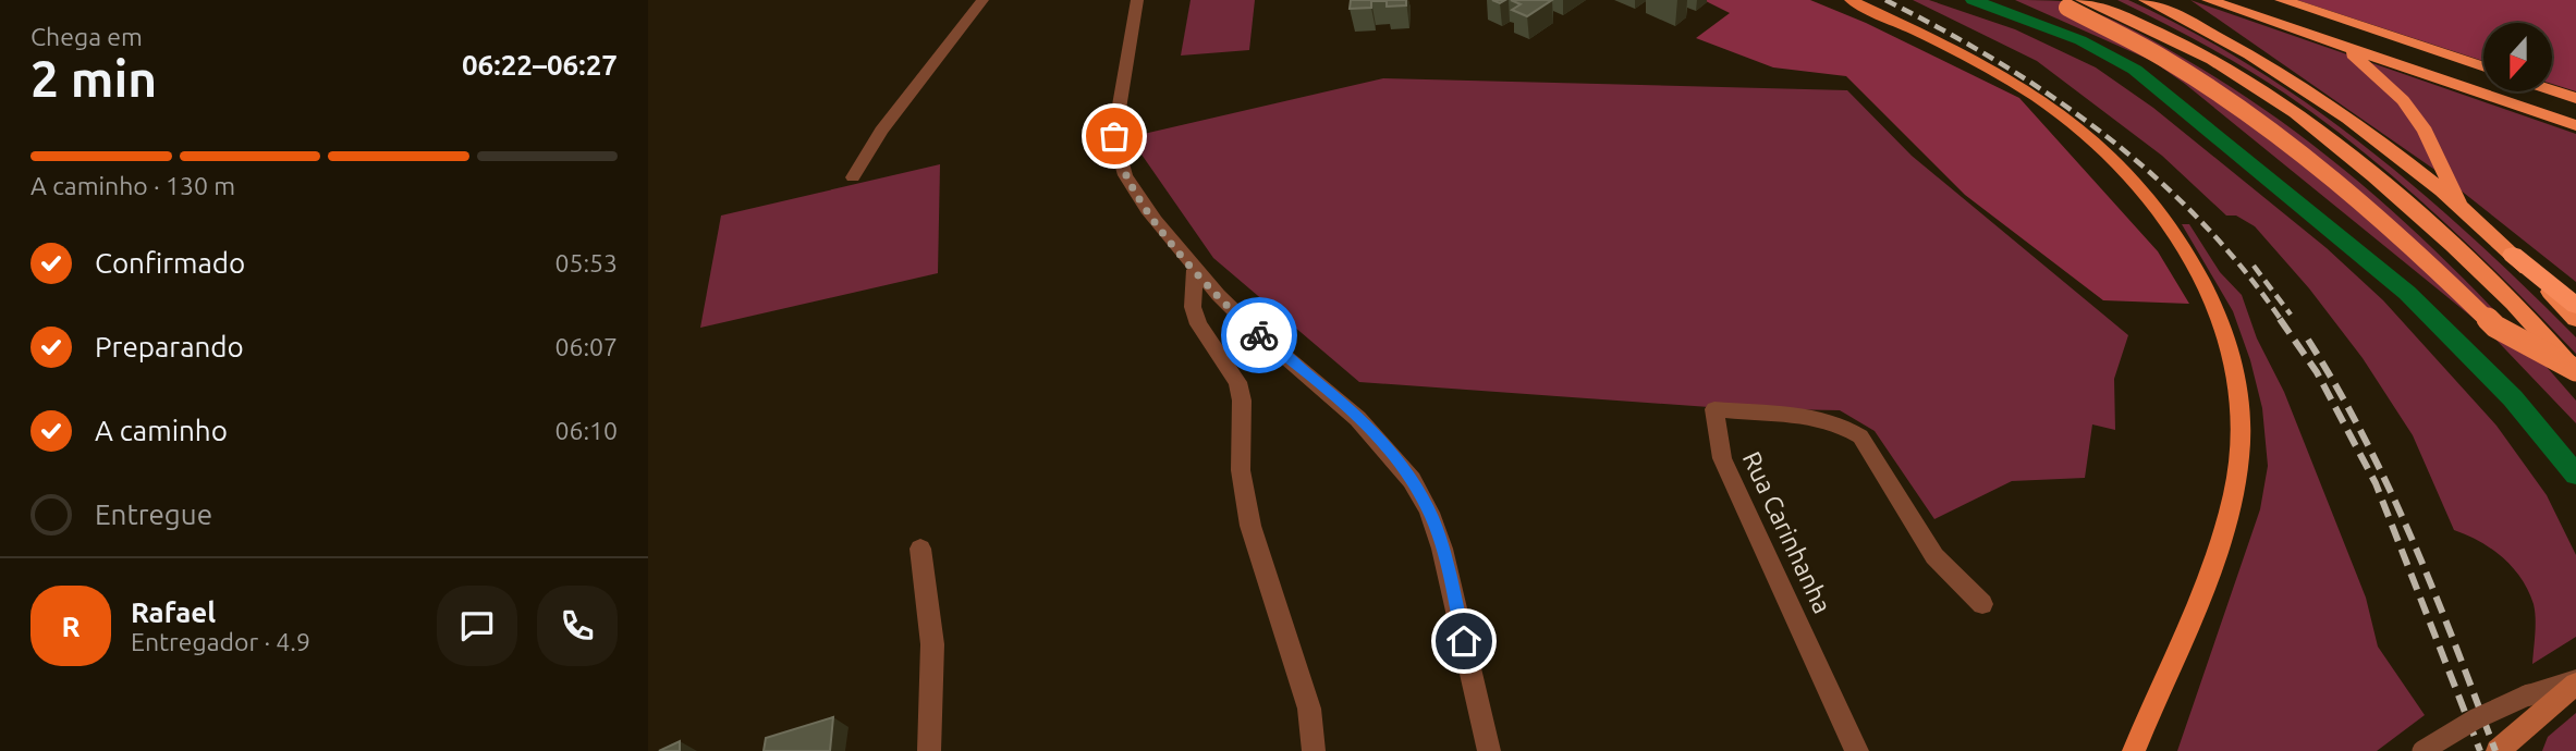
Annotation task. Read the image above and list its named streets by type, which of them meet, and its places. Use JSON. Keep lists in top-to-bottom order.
{
  "streets": {
    "street": ["Rua Carinhanha"]
  },
  "north": "bottom",
  "page": {
    "heading": ["2 min", "Chega em", "06:22–06:27"],
    "panel": ["Rafael", "Entregador · 4.9"],
    "bar": "A caminho · 130 m",
    "list": [
      ["Confirmado", "05:53"],
      ["Preparando", "06:07"],
      ["A caminho", "06:10"],
      "Entregue"
    ],
    "round": "R"
  }
}
